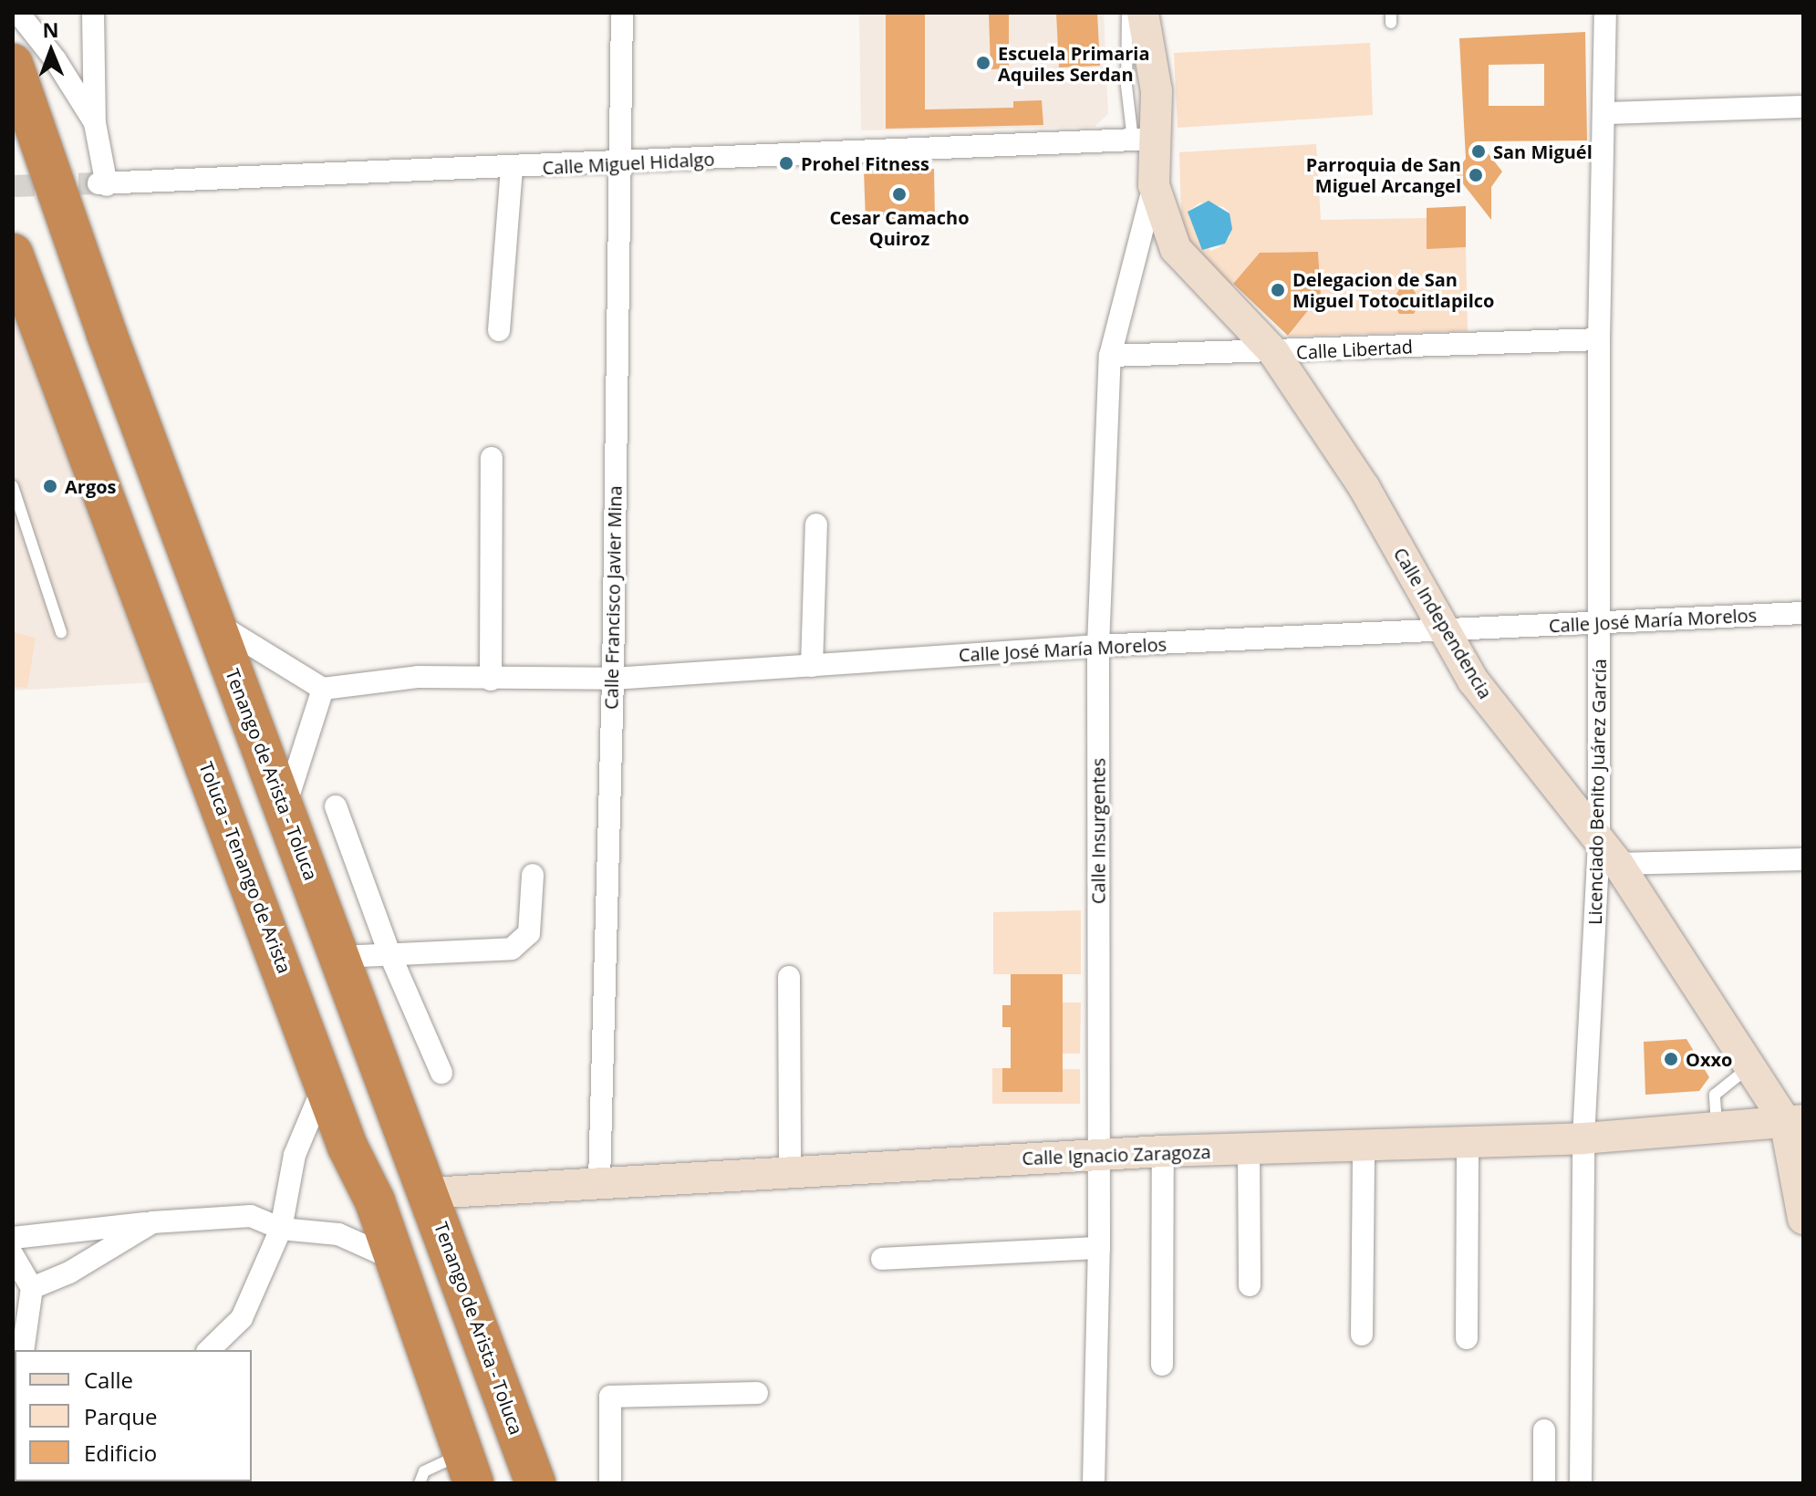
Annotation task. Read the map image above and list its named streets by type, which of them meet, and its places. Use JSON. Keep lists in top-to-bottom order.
{
  "streets": {
    "highway": ["Tenango de Arista - Toluca", "Toluca - Tenango de Arista"],
    "street": [
      "Calle Miguel Hidalgo",
      "Calle Libertad",
      "Calle Francisco Javier Mina",
      "Calle José María Morelos",
      "Calle Independencia",
      "Licenciado Benito Juárez García",
      "Calle Insurgentes",
      "Calle Ignacio Zaragoza"
    ]
  },
  "crossings": [
    ["Calle Miguel Hidalgo", "Calle Francisco Javier Mina"],
    ["Calle Miguel Hidalgo", "Calle Independencia"],
    ["Calle Libertad", "Calle Independencia"],
    ["Calle Libertad", "Licenciado Benito Juárez García"],
    ["Calle Libertad", "Calle Insurgentes"],
    ["Calle Francisco Javier Mina", "Calle José María Morelos"],
    ["Calle Francisco Javier Mina", "Calle Ignacio Zaragoza"],
    ["Calle José María Morelos", "Calle Independencia"],
    ["Calle José María Morelos", "Licenciado Benito Juárez García"],
    ["Calle José María Morelos", "Calle Insurgentes"],
    ["Calle Independencia", "Licenciado Benito Juárez García"],
    ["Calle Independencia", "Calle Insurgentes"],
    ["Calle Independencia", "Calle Ignacio Zaragoza"],
    ["Tenango de Arista - Toluca", "Calle Ignacio Zaragoza"],
    ["Licenciado Benito Juárez García", "Calle Ignacio Zaragoza"],
    ["Calle Insurgentes", "Calle Ignacio Zaragoza"]
  ],
  "places": [
    "Escuela Primaria Aquiles Serdan",
    "San Miguél",
    "Prohel Fitness",
    "Parroquia de San Miguel Arcangel",
    "Cesar Camacho Quiroz",
    "Delegacion de San Miguel Totocuitlapilco",
    "Argos",
    "Oxxo"
  ],
  "legend": ["Calle", "Parque", "Edificio"],
  "north": "top"
}
